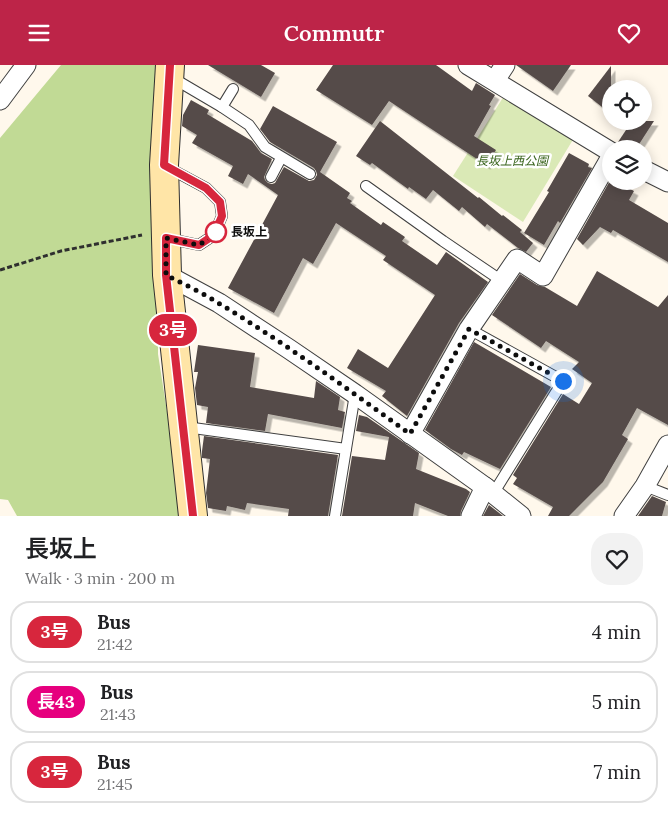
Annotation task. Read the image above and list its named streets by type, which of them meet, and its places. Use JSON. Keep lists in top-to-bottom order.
{
  "parks": ["長坂上西公園"],
  "places": ["長坂上"],
  "lines": ["bus line 3号"],
  "page": {
    "header": "Commutr",
    "on_map": "3号",
    "heading": ["長坂上", "Walk · 3 min · 200 m"],
    "list": [
      {
        "mark": "3号",
        "name": "Bus",
        "note": "21:42",
        "value": "4 min"
      },
      {
        "mark": "長43",
        "name": "Bus",
        "note": "21:43",
        "value": "5 min"
      },
      {
        "mark": "3号",
        "name": "Bus",
        "note": "21:45",
        "value": "7 min"
      }
    ]
  }
}
